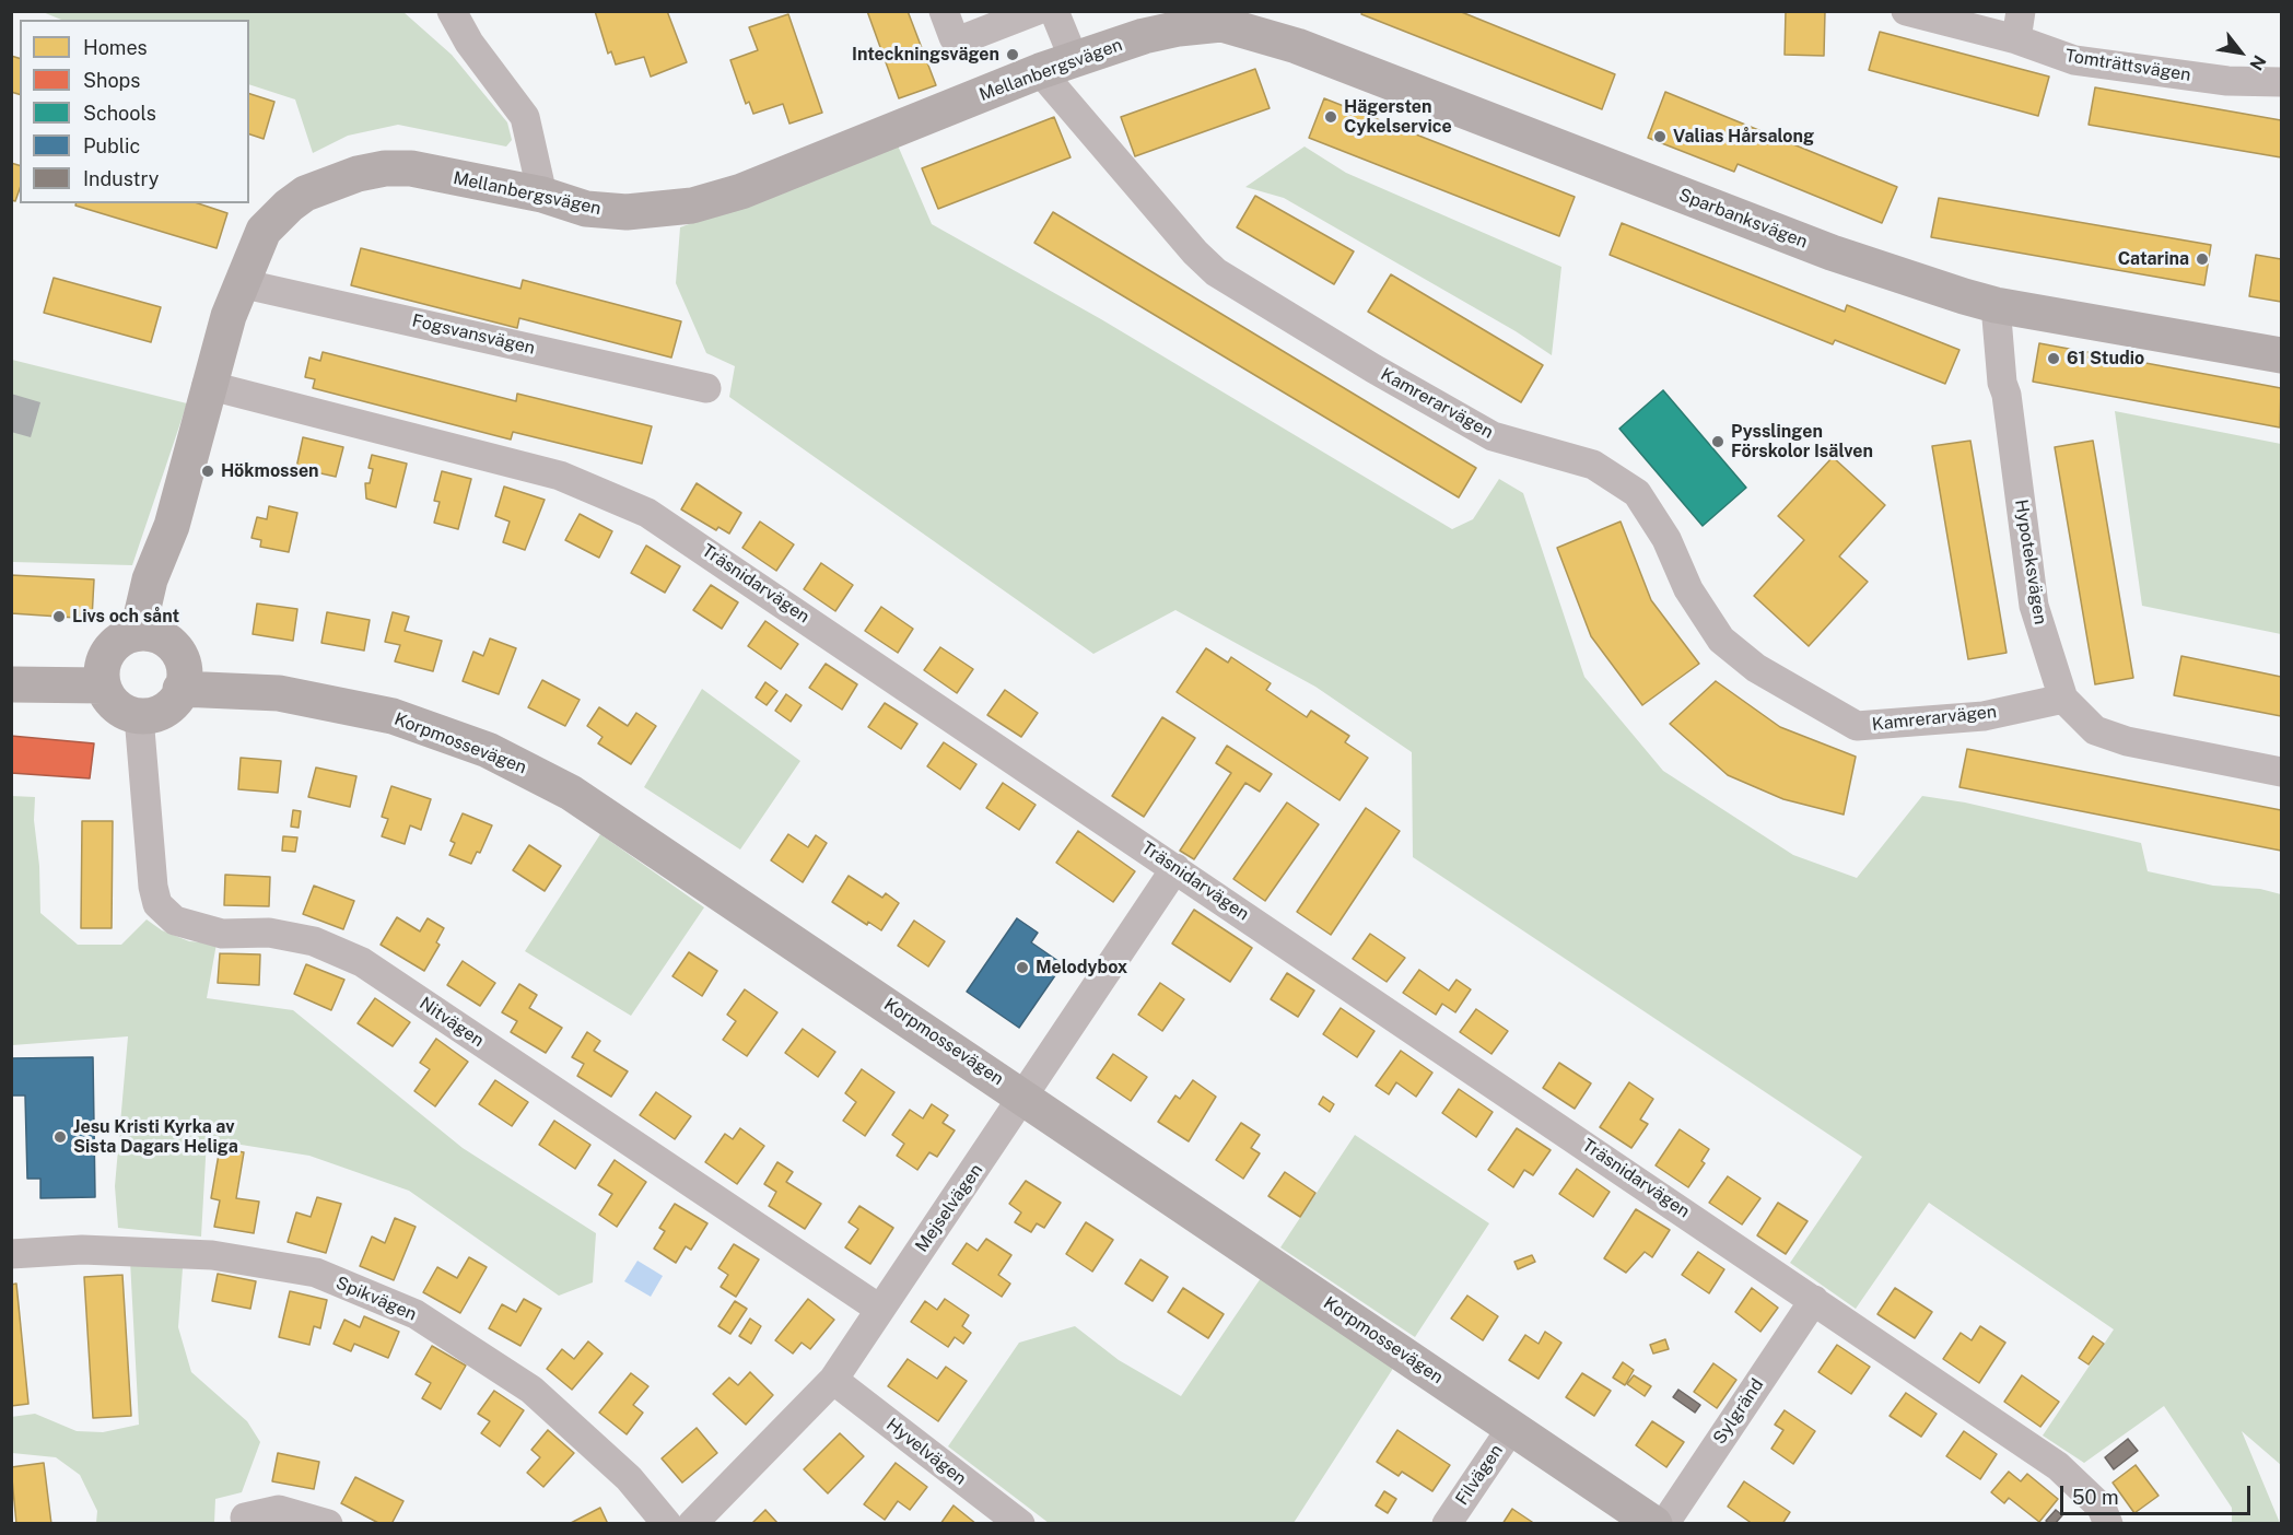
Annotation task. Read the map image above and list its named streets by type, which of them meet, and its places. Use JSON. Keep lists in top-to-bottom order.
{
  "streets": {
    "street": [
      "Tomträttsvägen",
      "Mellanbergsvägen",
      "Sparbanksvägen",
      "Fogsvansvägen",
      "Kamrerarvägen",
      "Hypoteksvägen",
      "Träsnidarvägen",
      "Korpmossevägen",
      "Nitvägen",
      "Mejselvägen",
      "Spikvägen",
      "Sylgränd",
      "Hyvelvägen",
      "Filvägen"
    ]
  },
  "crossings": [
    ["Mellanbergsvägen", "Sparbanksvägen"],
    ["Mellanbergsvägen", "Fogsvansvägen"],
    ["Mellanbergsvägen", "Kamrerarvägen"],
    ["Mellanbergsvägen", "Träsnidarvägen"],
    ["Mellanbergsvägen", "Korpmossevägen"],
    ["Mellanbergsvägen", "Nitvägen"],
    ["Sparbanksvägen", "Hypoteksvägen"],
    ["Kamrerarvägen", "Hypoteksvägen"],
    ["Träsnidarvägen", "Mejselvägen"],
    ["Träsnidarvägen", "Sylgränd"],
    ["Korpmossevägen", "Nitvägen"],
    ["Korpmossevägen", "Mejselvägen"],
    ["Korpmossevägen", "Filvägen"],
    ["Nitvägen", "Mejselvägen"],
    ["Mejselvägen", "Hyvelvägen"]
  ],
  "places": [
    "Inteckningsvägen",
    "Hägersten Cykelservice",
    "Valias Hårsalong",
    "Catarina",
    "61 Studio",
    "Pysslingen Förskolor Isälven",
    "Hökmossen",
    "Livs och sånt",
    "Melodybox",
    "Jesu Kristi Kyrka av Sista Dagars Heliga"
  ],
  "legend": [
    "Homes",
    "Shops",
    "Schools",
    "Public",
    "Industry"
  ],
  "scale_bar": "50 m",
  "north": "bottom right"
}
